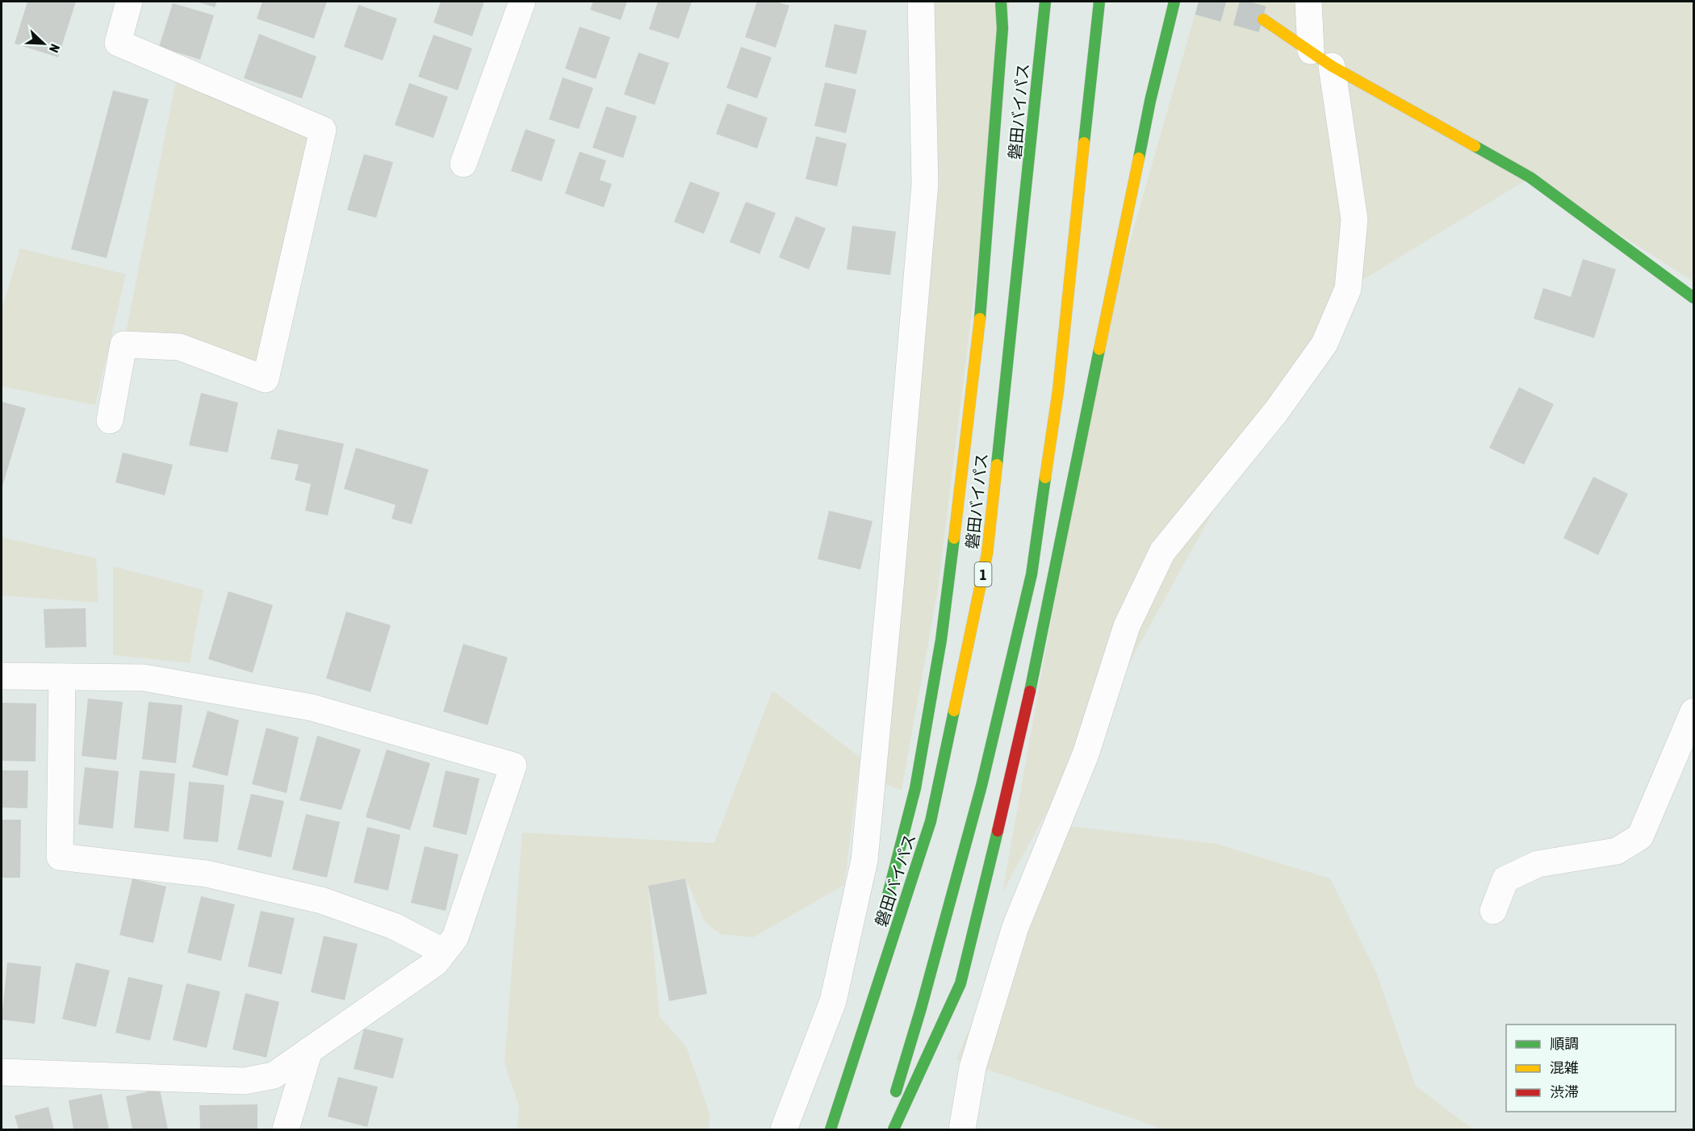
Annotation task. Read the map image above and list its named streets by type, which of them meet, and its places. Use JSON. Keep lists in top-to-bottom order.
{
  "streets": {
    "main road": ["磐田バイパス", "1"]
  },
  "legend": ["順調", "混雑", "渋滞"],
  "north": "bottom right"
}
